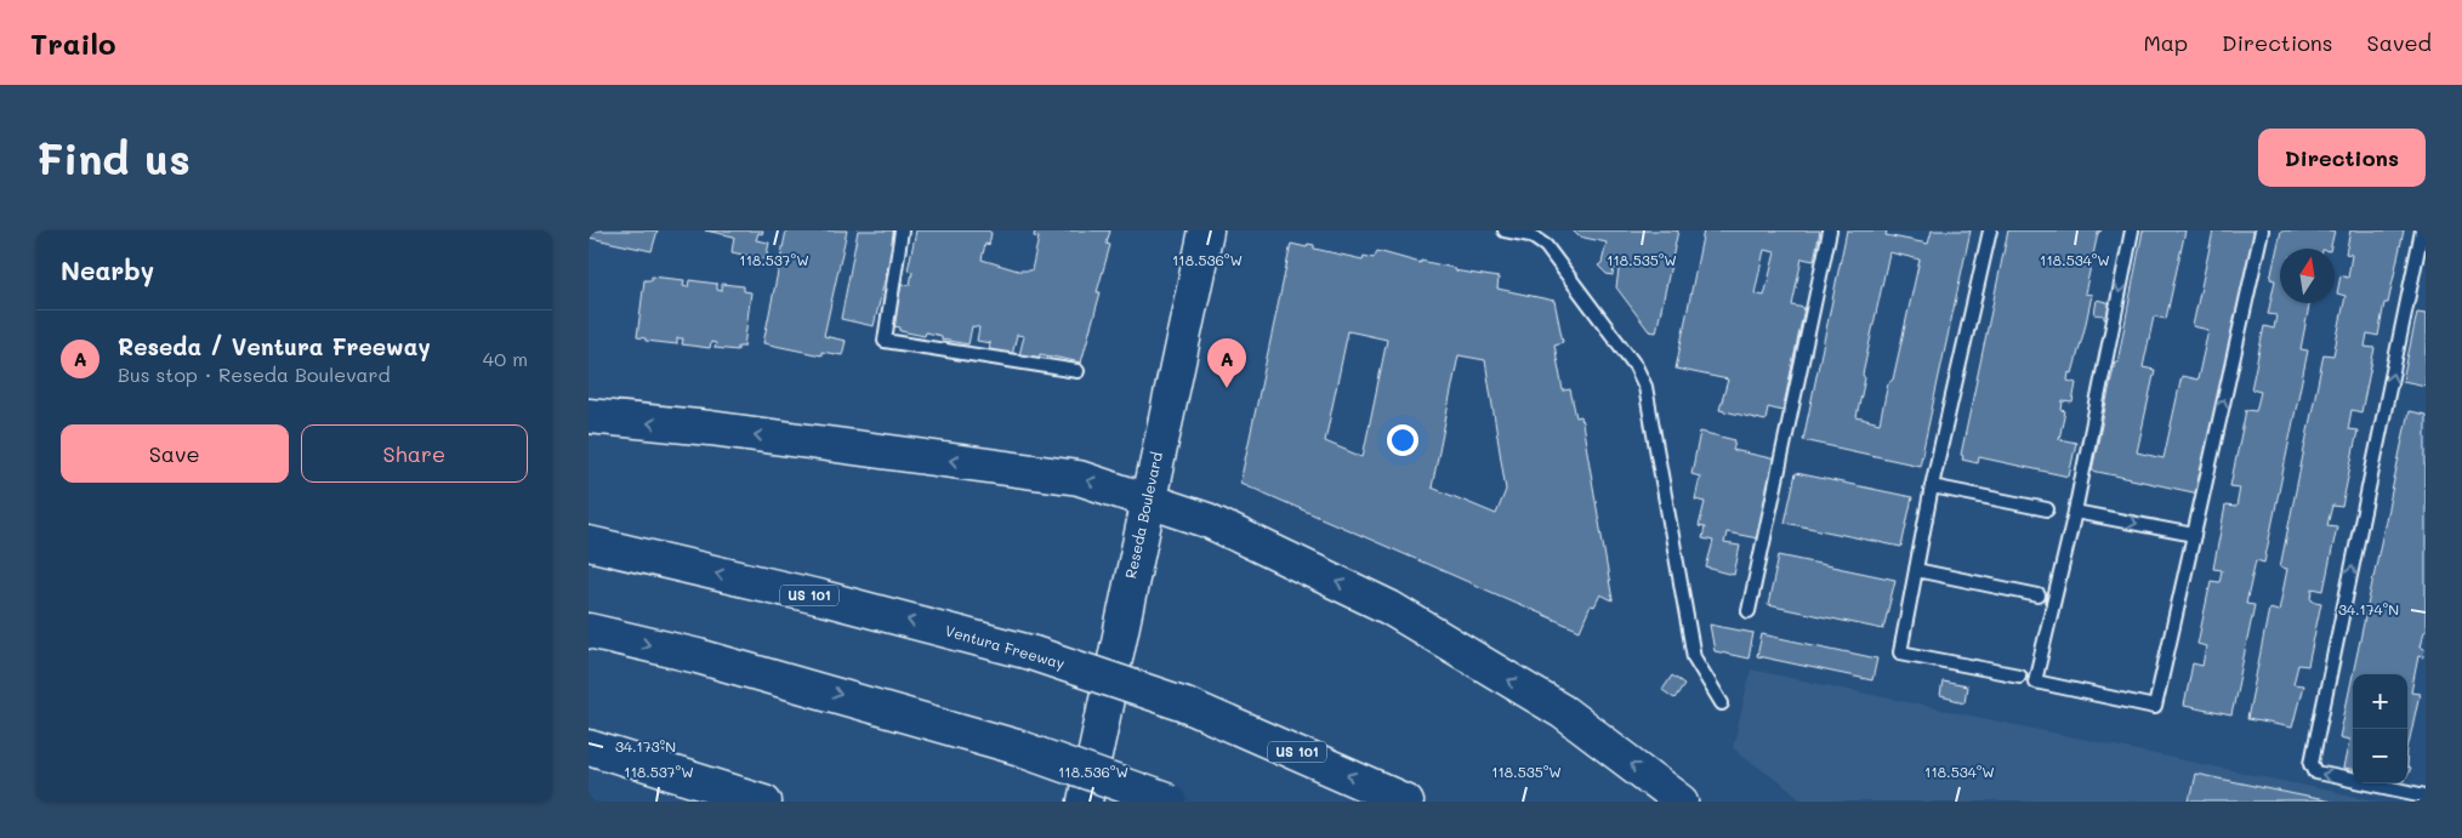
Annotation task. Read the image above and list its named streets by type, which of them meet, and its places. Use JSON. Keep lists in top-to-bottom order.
{
  "streets": {
    "main road": ["Reseda Boulevard", "US 101", "Ventura Freeway"]
  },
  "north": "top",
  "page": {
    "header": "Trailo",
    "nav": ["Map", "Directions", "Saved"],
    "buttons": [
      "Directions",
      ["Save", "Share"]
    ],
    "title": "Find us",
    "heading": "Nearby",
    "list": [
      {
        "mark": "A",
        "name": "Reseda / Ventura Freeway",
        "note": "Bus stop · Reseda Boulevard",
        "value": "40 m"
      }
    ],
    "pins": "A",
    "map_buttons": ["+", "−"]
  },
  "coordinates": [
    "118.537°W",
    "118.536°W",
    "118.535°W",
    "118.534°W",
    "34.174°N",
    "34.173°N"
  ]
}
